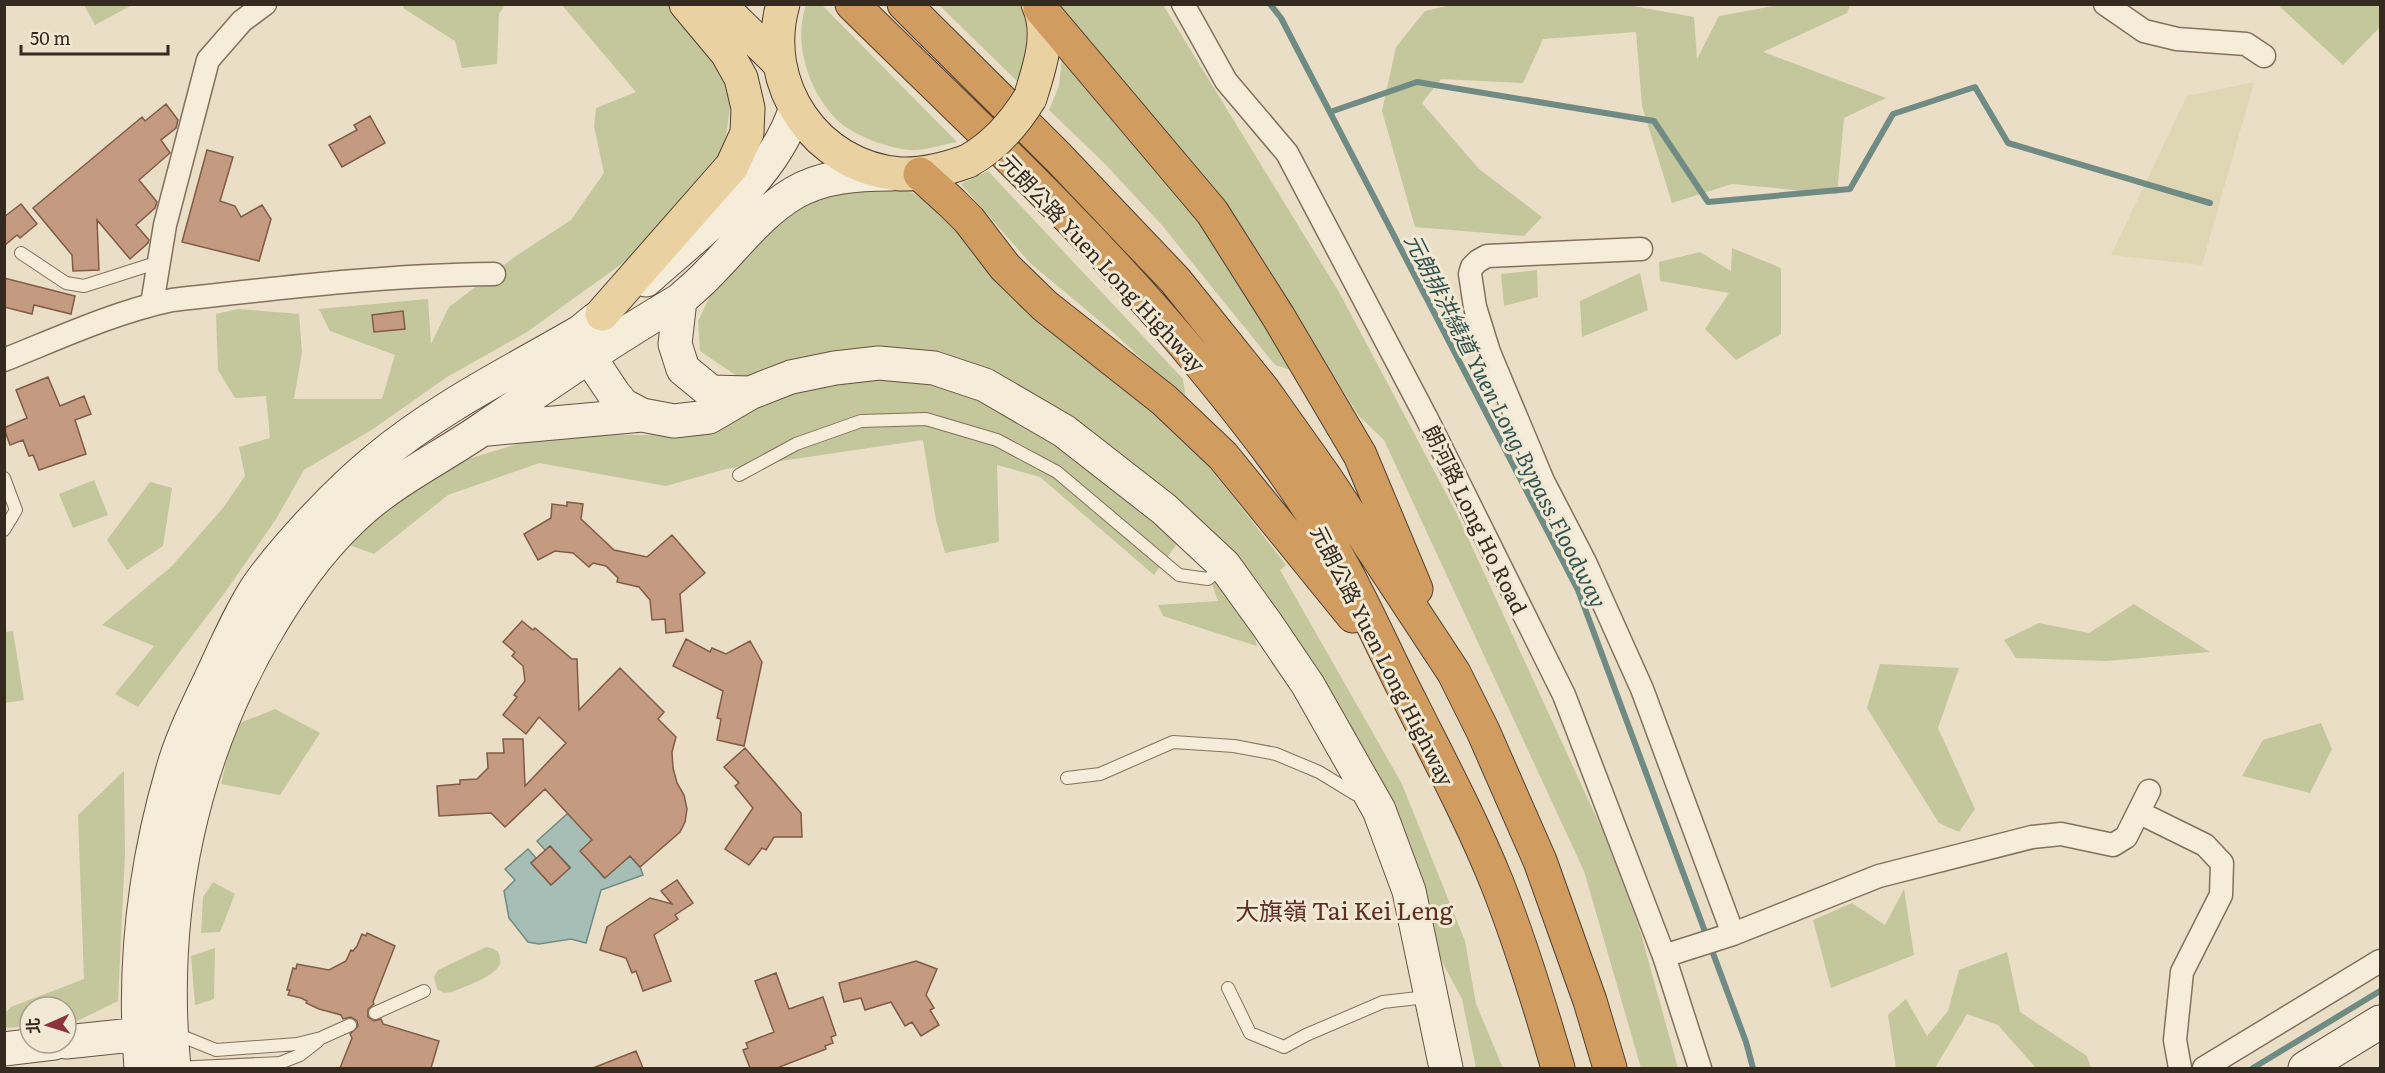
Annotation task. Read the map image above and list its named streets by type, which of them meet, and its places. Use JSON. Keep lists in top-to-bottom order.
{
  "streets": {
    "highway": ["元朗公路 Yuen Long Highway"],
    "street": ["朗河路 Long Ho Road"]
  },
  "districts": ["大旗嶺 Tai Kei Leng"],
  "water": ["元朗排洪繞道 Yuen Long Bypass Floodway"],
  "scale_bar": "50 m",
  "north": "left"
}
